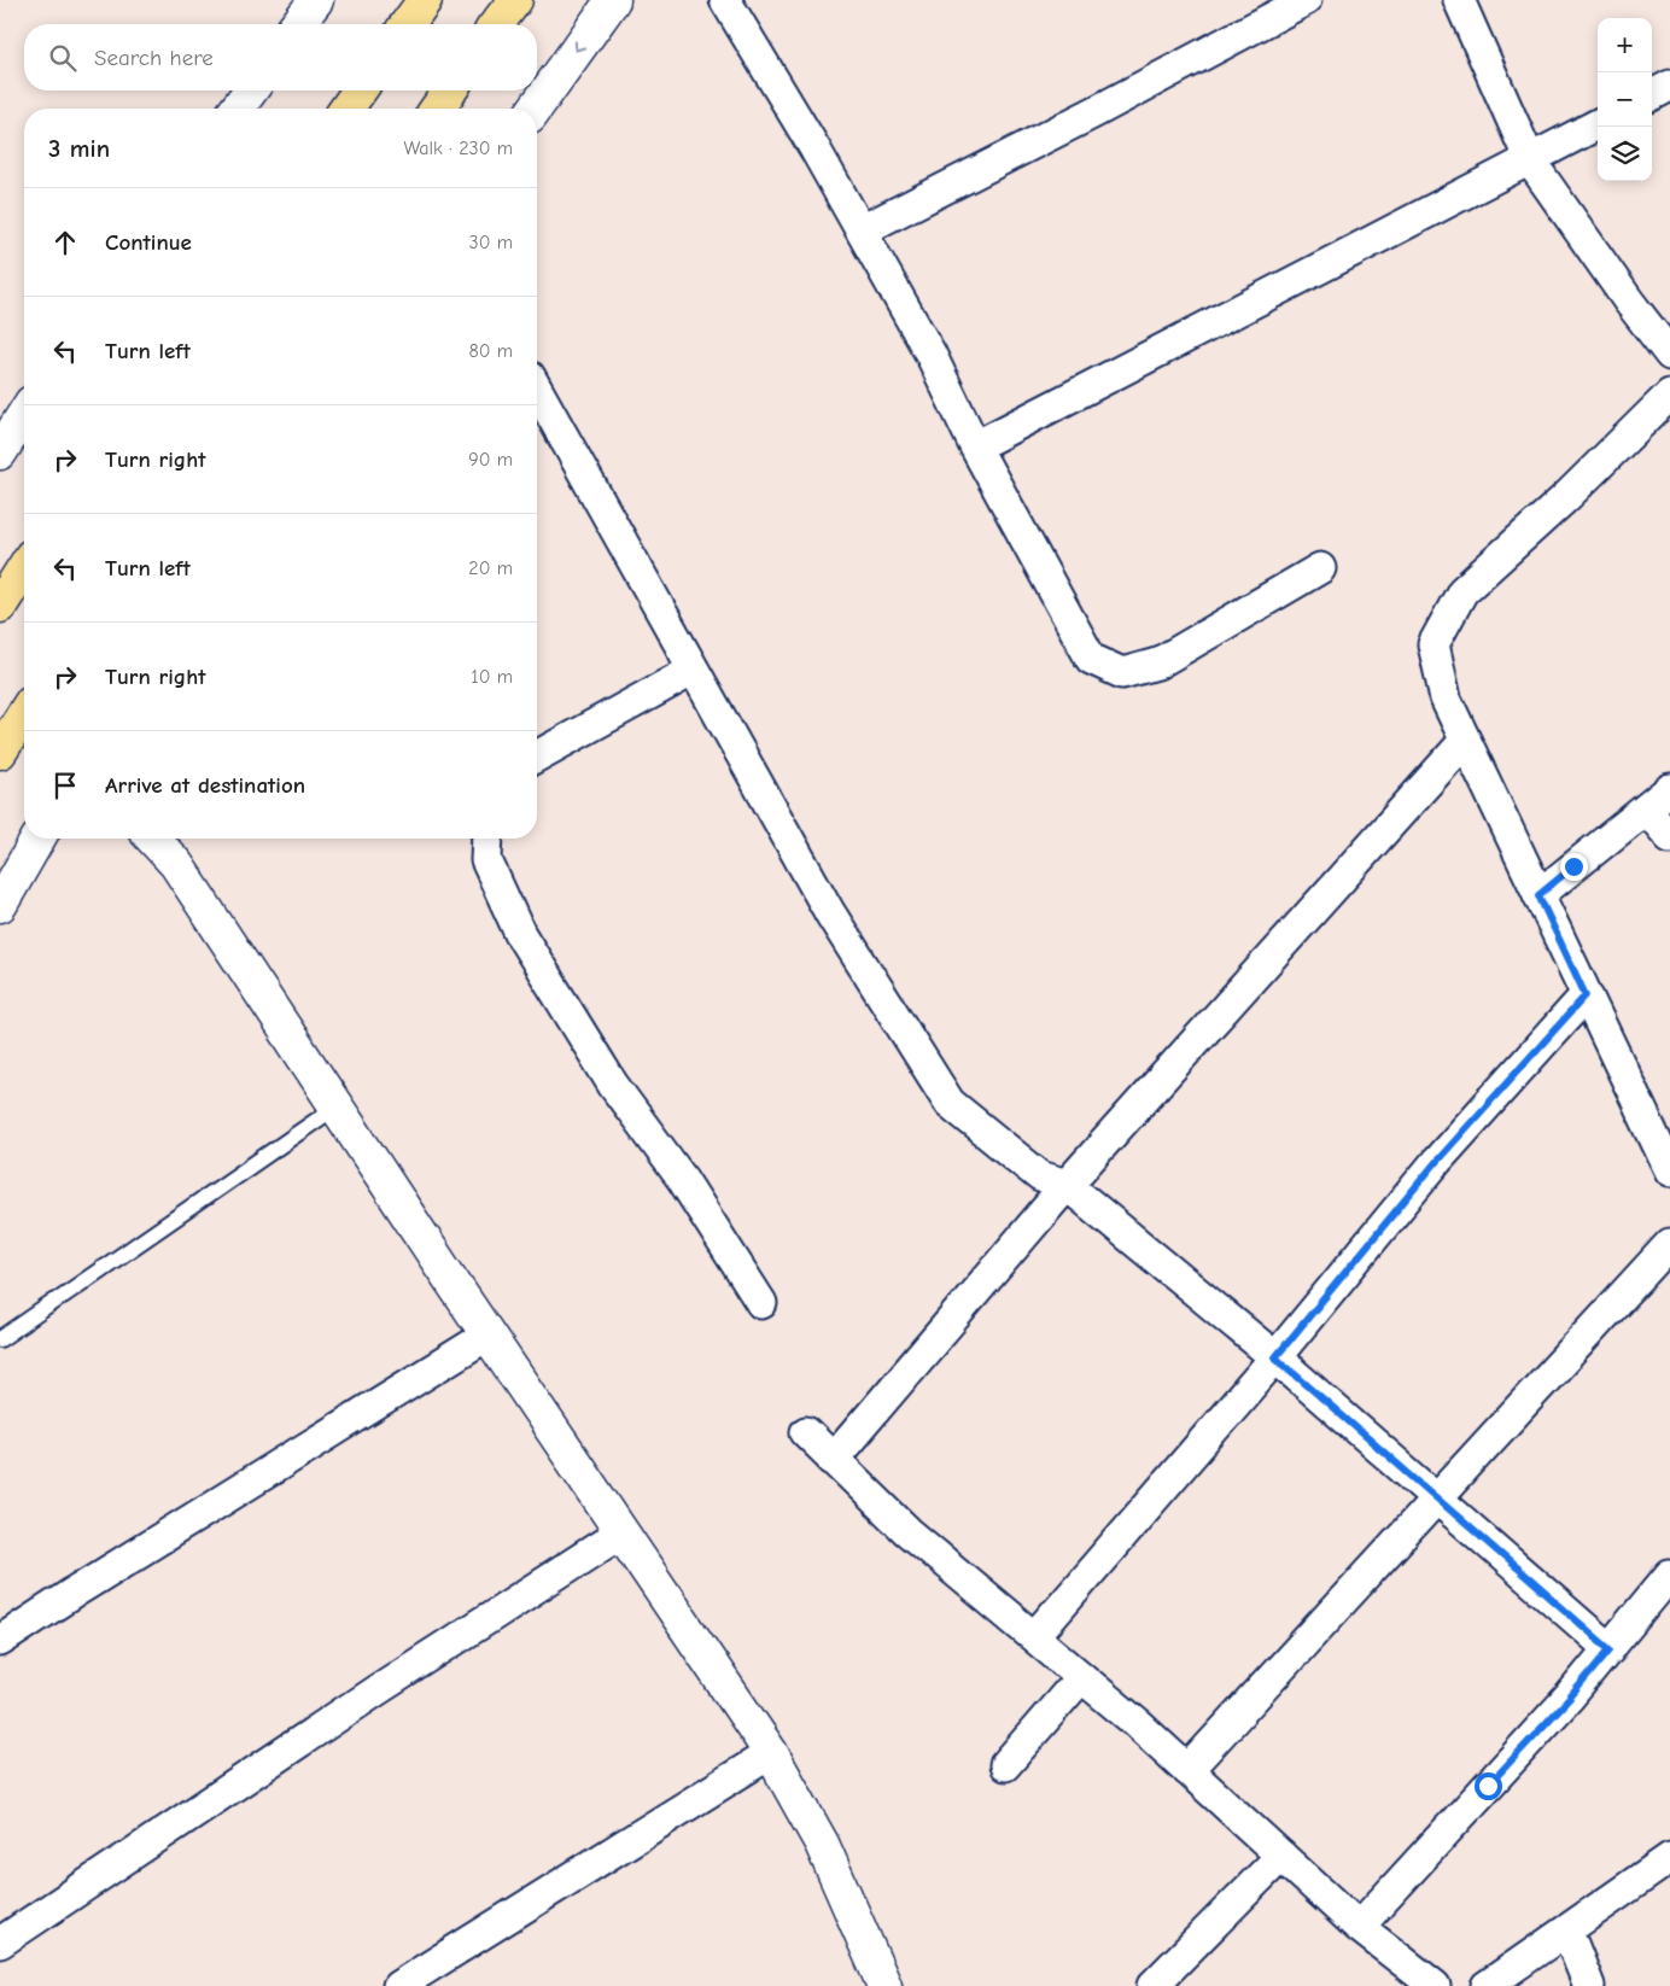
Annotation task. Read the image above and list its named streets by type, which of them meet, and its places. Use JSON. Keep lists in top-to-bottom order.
{
  "page": {
    "map_buttons": ["+", "−"],
    "search": "Search here",
    "heading": ["3 min", "Walk · 230 m"],
    "list": [
      ["Continue", "30 m"],
      ["Turn left", "80 m"],
      ["Turn right", "90 m"],
      ["Turn left", "20 m"],
      ["Turn right", "10 m"],
      "Arrive at destination"
    ]
  }
}
